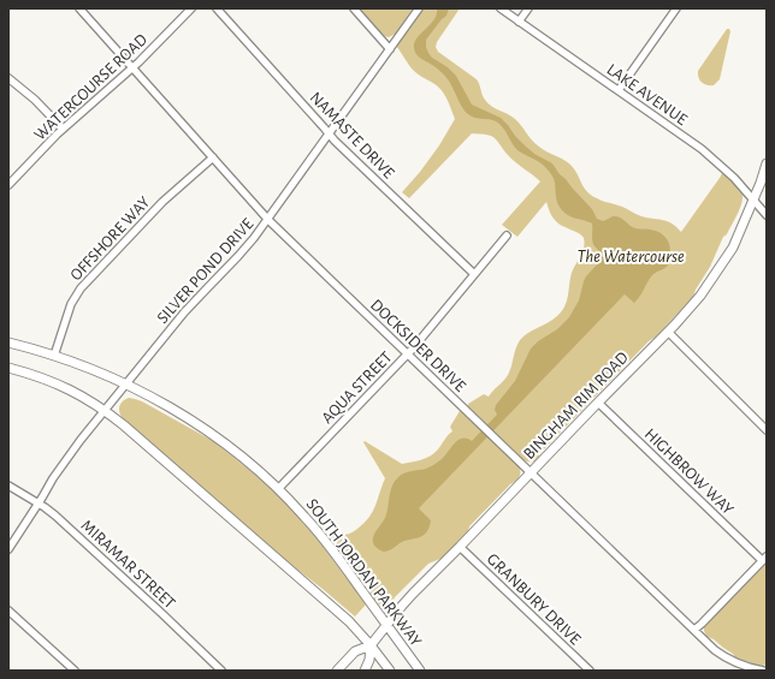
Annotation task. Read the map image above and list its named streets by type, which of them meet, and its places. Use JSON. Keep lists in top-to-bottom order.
{
  "streets": {
    "street": [
      "WATERCOURSE ROAD",
      "LAKE AVENUE",
      "NAMASTE DRIVE",
      "OFFSHORE WAY",
      "SILVER POND DRIVE",
      "DOCKSIDER DRIVE",
      "AQUA STREET",
      "BINGHAM RIM ROAD",
      "HIGHBROW WAY",
      "MIRAMAR STREET",
      "SOUTH JORDAN PARKWAY",
      "GRANBURY DRIVE"
    ]
  },
  "crossings": [
    ["WATERCOURSE ROAD", "DOCKSIDER DRIVE"],
    ["LAKE AVENUE", "BINGHAM RIM ROAD"],
    ["NAMASTE DRIVE", "SILVER POND DRIVE"],
    ["NAMASTE DRIVE", "AQUA STREET"],
    ["OFFSHORE WAY", "DOCKSIDER DRIVE"],
    ["OFFSHORE WAY", "SOUTH JORDAN PARKWAY"],
    ["SILVER POND DRIVE", "DOCKSIDER DRIVE"],
    ["SILVER POND DRIVE", "MIRAMAR STREET"],
    ["SILVER POND DRIVE", "SOUTH JORDAN PARKWAY"],
    ["DOCKSIDER DRIVE", "AQUA STREET"],
    ["DOCKSIDER DRIVE", "BINGHAM RIM ROAD"],
    ["AQUA STREET", "SOUTH JORDAN PARKWAY"],
    ["BINGHAM RIM ROAD", "HIGHBROW WAY"],
    ["BINGHAM RIM ROAD", "SOUTH JORDAN PARKWAY"],
    ["BINGHAM RIM ROAD", "GRANBURY DRIVE"]
  ],
  "water": ["The Watercourse"]
}
